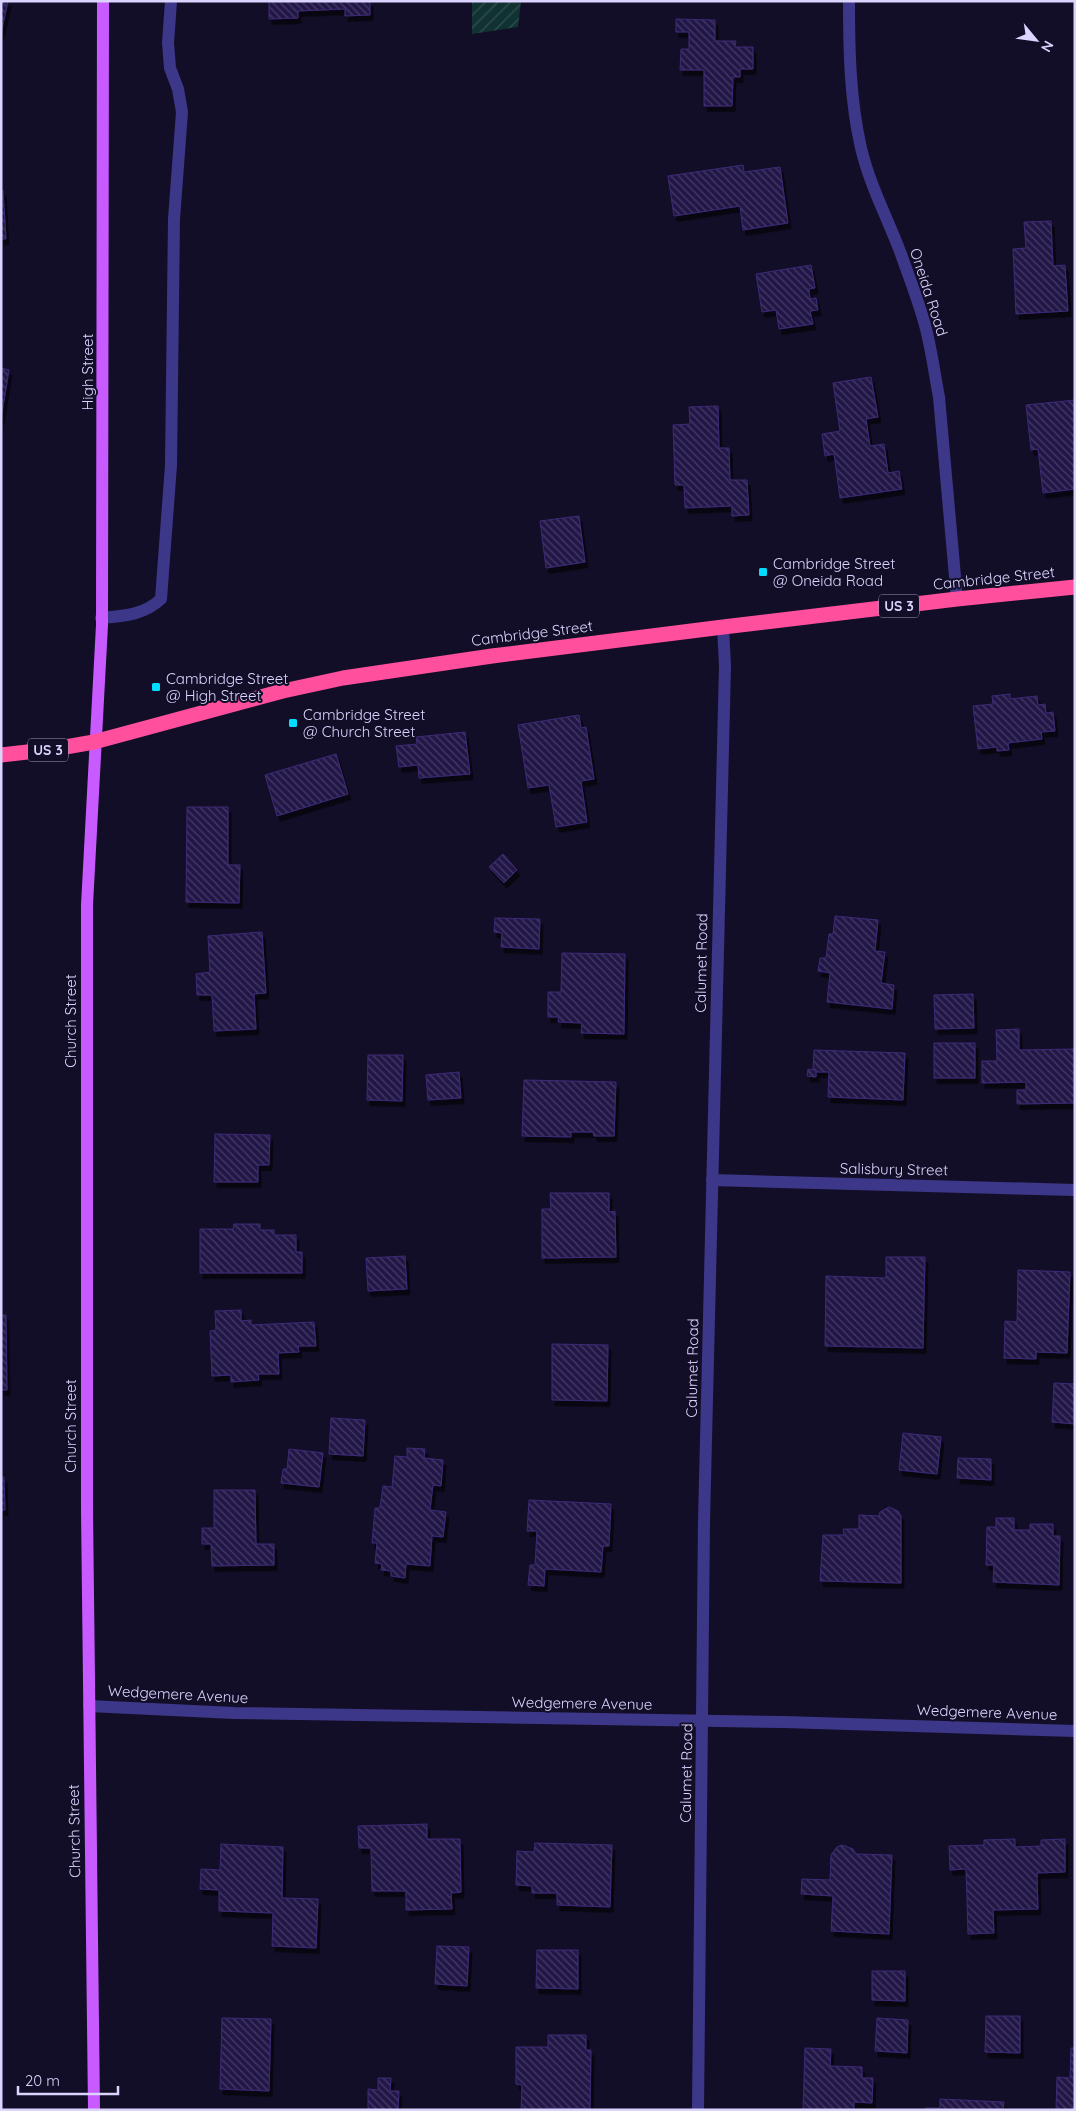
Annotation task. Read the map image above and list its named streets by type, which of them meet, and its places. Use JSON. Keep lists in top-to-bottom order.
{
  "streets": {
    "highway": ["Cambridge Street", "US 3"],
    "main road": ["High Street", "Church Street"],
    "street": [
      "Oneida Road",
      "Calumet Road",
      "Salisbury Street",
      "Wedgemere Avenue"
    ]
  },
  "crossings": [
    ["Oneida Road", "Cambridge Street"],
    ["High Street", "Cambridge Street"],
    ["High Street", "Church Street"],
    ["Cambridge Street", "Calumet Road"],
    ["Cambridge Street", "Church Street"],
    ["Calumet Road", "Salisbury Street"],
    ["Calumet Road", "Wedgemere Avenue"],
    ["Church Street", "Wedgemere Avenue"]
  ],
  "places": {
    "transit": ["Cambridge Street @ Oneida Road", "Cambridge Street @ High Street", "Cambridge Street @ Church Street"]
  },
  "scale_bar": "20 m",
  "north": "bottom right"
}
